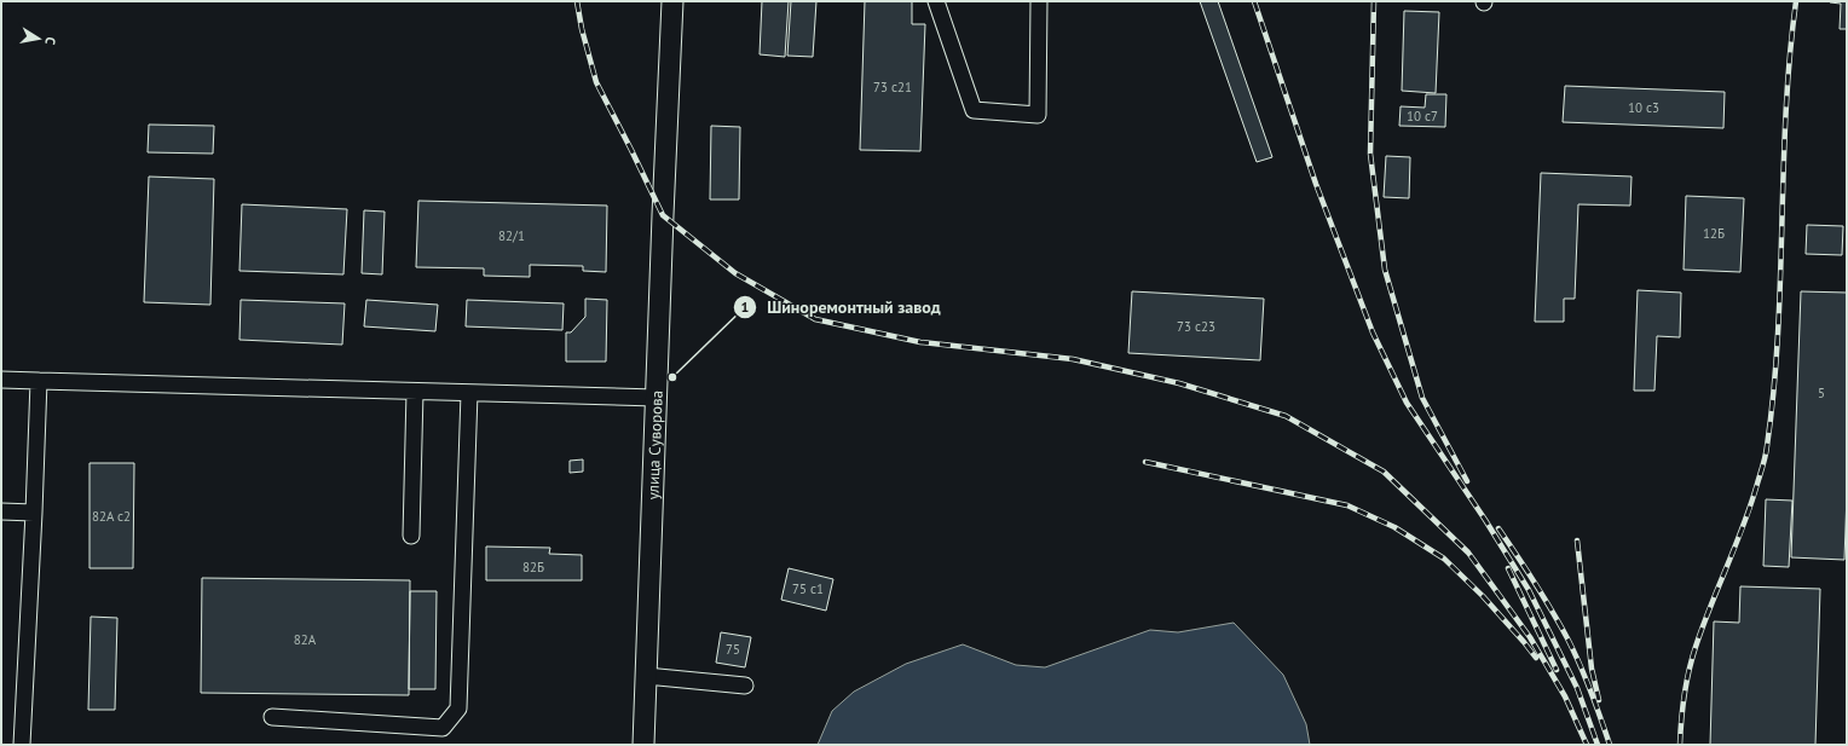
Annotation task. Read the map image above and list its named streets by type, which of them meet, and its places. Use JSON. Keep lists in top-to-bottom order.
{
  "streets": {
    "main road": ["улица Суворова"]
  },
  "places": ["Шиноремонтный завод"],
  "house_numbers": [
    "73 с21",
    "10 с3",
    "10 с7",
    "12Б",
    "82/1",
    "73 с23",
    "5",
    "82А с2",
    "82Б",
    "75 с1",
    "82А",
    "75"
  ],
  "north": "right"
}
